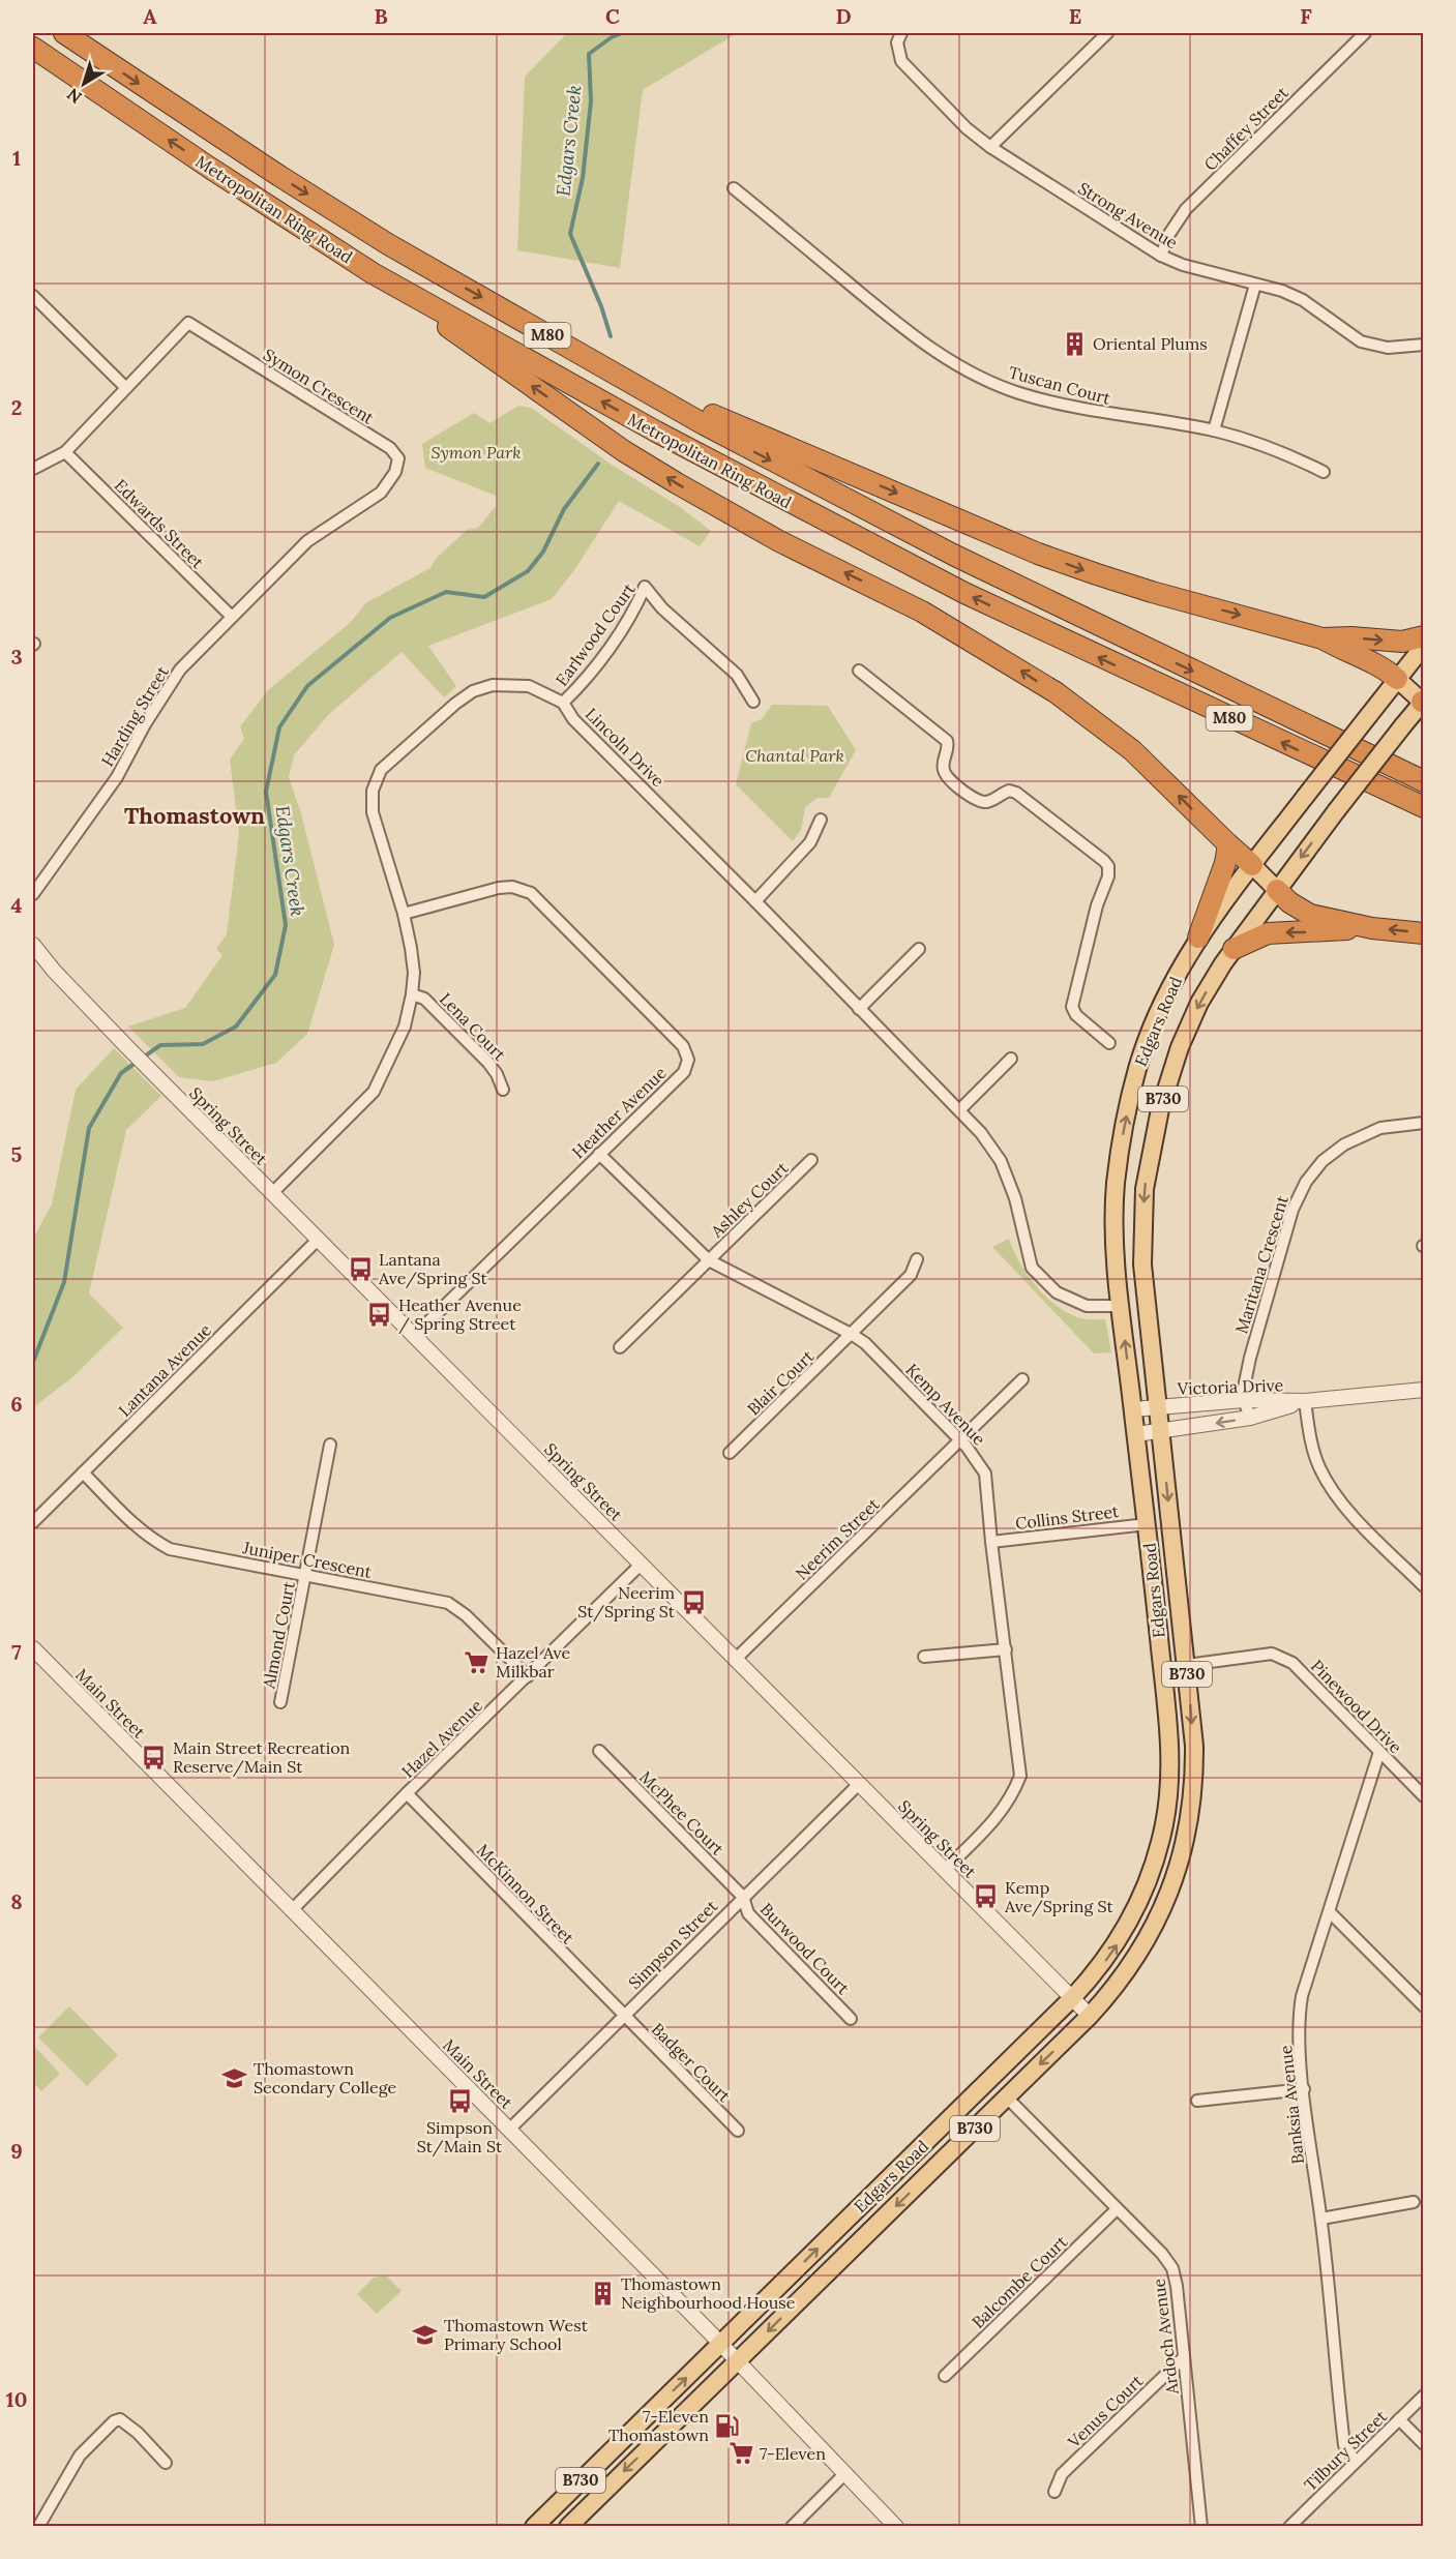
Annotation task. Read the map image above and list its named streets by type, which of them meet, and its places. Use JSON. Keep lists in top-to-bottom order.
{
  "streets": {
    "highway": ["Metropolitan Ring Road", "M80"],
    "main road": ["Edgars Road", "B730"],
    "street": [
      "Chaffey Street",
      "Strong Avenue",
      "Tuscan Court",
      "Symon Crescent",
      "Edwards Street",
      "Earlwood Court",
      "Harding Street",
      "Lincoln Drive",
      "Lena Court",
      "Heather Avenue",
      "Spring Street",
      "Ashley Court",
      "Maritana Crescent",
      "Lantana Avenue",
      "Blair Court",
      "Victoria Drive",
      "Kemp Avenue",
      "Collins Street",
      "Neerim Street",
      "Juniper Crescent",
      "Almond Court",
      "Main Street",
      "Pinewood Drive",
      "Hazel Avenue",
      "McPhee Court",
      "McKinnon Street",
      "Simpson Street",
      "Burwood Court",
      "Badger Court",
      "Banksia Avenue",
      "Balcombe Court",
      "Ardoch Avenue",
      "Venus Court",
      "Tilbury Street"
    ]
  },
  "crossings": [
    ["Chaffey Street", "Strong Avenue"],
    ["Symon Crescent", "Harding Street"],
    ["Edwards Street", "Harding Street"],
    ["Earlwood Court", "Lincoln Drive"],
    ["Lincoln Drive", "Edgars Road"],
    ["Lincoln Drive", "Lena Court"],
    ["Lincoln Drive", "Heather Avenue"],
    ["Lincoln Drive", "Spring Street"],
    ["Edgars Road", "Spring Street"],
    ["Edgars Road", "Victoria Drive"],
    ["Edgars Road", "Collins Street"],
    ["Edgars Road", "Main Street"],
    ["Edgars Road", "Pinewood Drive"],
    ["Edgars Road", "Ardoch Avenue"],
    ["Heather Avenue", "Spring Street"],
    ["Heather Avenue", "Kemp Avenue"],
    ["Spring Street", "Lantana Avenue"],
    ["Spring Street", "Kemp Avenue"],
    ["Spring Street", "Neerim Street"],
    ["Spring Street", "Hazel Avenue"],
    ["Spring Street", "Simpson Street"],
    ["Ashley Court", "Kemp Avenue"],
    ["Maritana Crescent", "Victoria Drive"],
    ["Lantana Avenue", "Juniper Crescent"],
    ["Blair Court", "Kemp Avenue"],
    ["Kemp Avenue", "Collins Street"],
    ["Kemp Avenue", "Neerim Street"],
    ["Juniper Crescent", "Almond Court"],
    ["Juniper Crescent", "Hazel Avenue"],
    ["Main Street", "Hazel Avenue"],
    ["Main Street", "Simpson Street"],
    ["Pinewood Drive", "Banksia Avenue"],
    ["Hazel Avenue", "McKinnon Street"],
    ["McPhee Court", "Simpson Street"],
    ["McPhee Court", "Burwood Court"],
    ["McKinnon Street", "Simpson Street"],
    ["McKinnon Street", "Badger Court"],
    ["Simpson Street", "Burwood Court"],
    ["Simpson Street", "Badger Court"],
    ["Banksia Avenue", "Tilbury Street"],
    ["Balcombe Court", "Ardoch Avenue"],
    ["Ardoch Avenue", "Venus Court"]
  ],
  "districts": ["Thomastown"],
  "water": ["Edgars Creek"],
  "parks": ["Symon Park", "Chantal Park"],
  "places": {
    "building": ["Oriental Plums", "Thomastown Neighbourhood House"],
    "bus stop": [
      "Lantana Ave/Spring St",
      "Heather Avenue / Spring Street",
      "Neerim St/Spring St",
      "Main Street Recreation Reserve/Main St",
      "Kemp Ave/Spring St",
      "Simpson St/Main St"
    ],
    "supermarket": ["Hazel Ave Milkbar", "7-Eleven"],
    "school or university": ["Thomastown Secondary College", "Thomastown West Primary School"],
    "fuel station": ["7-Eleven Thomastown"]
  },
  "north": "bottom left",
  "grid": {
    "columns": [
      "A",
      "B",
      "C",
      "D",
      "E",
      "F"
    ],
    "rows": [
      "1",
      "2",
      "3",
      "4",
      "5",
      "6",
      "7",
      "8",
      "9",
      "10"
    ]
  }
}
